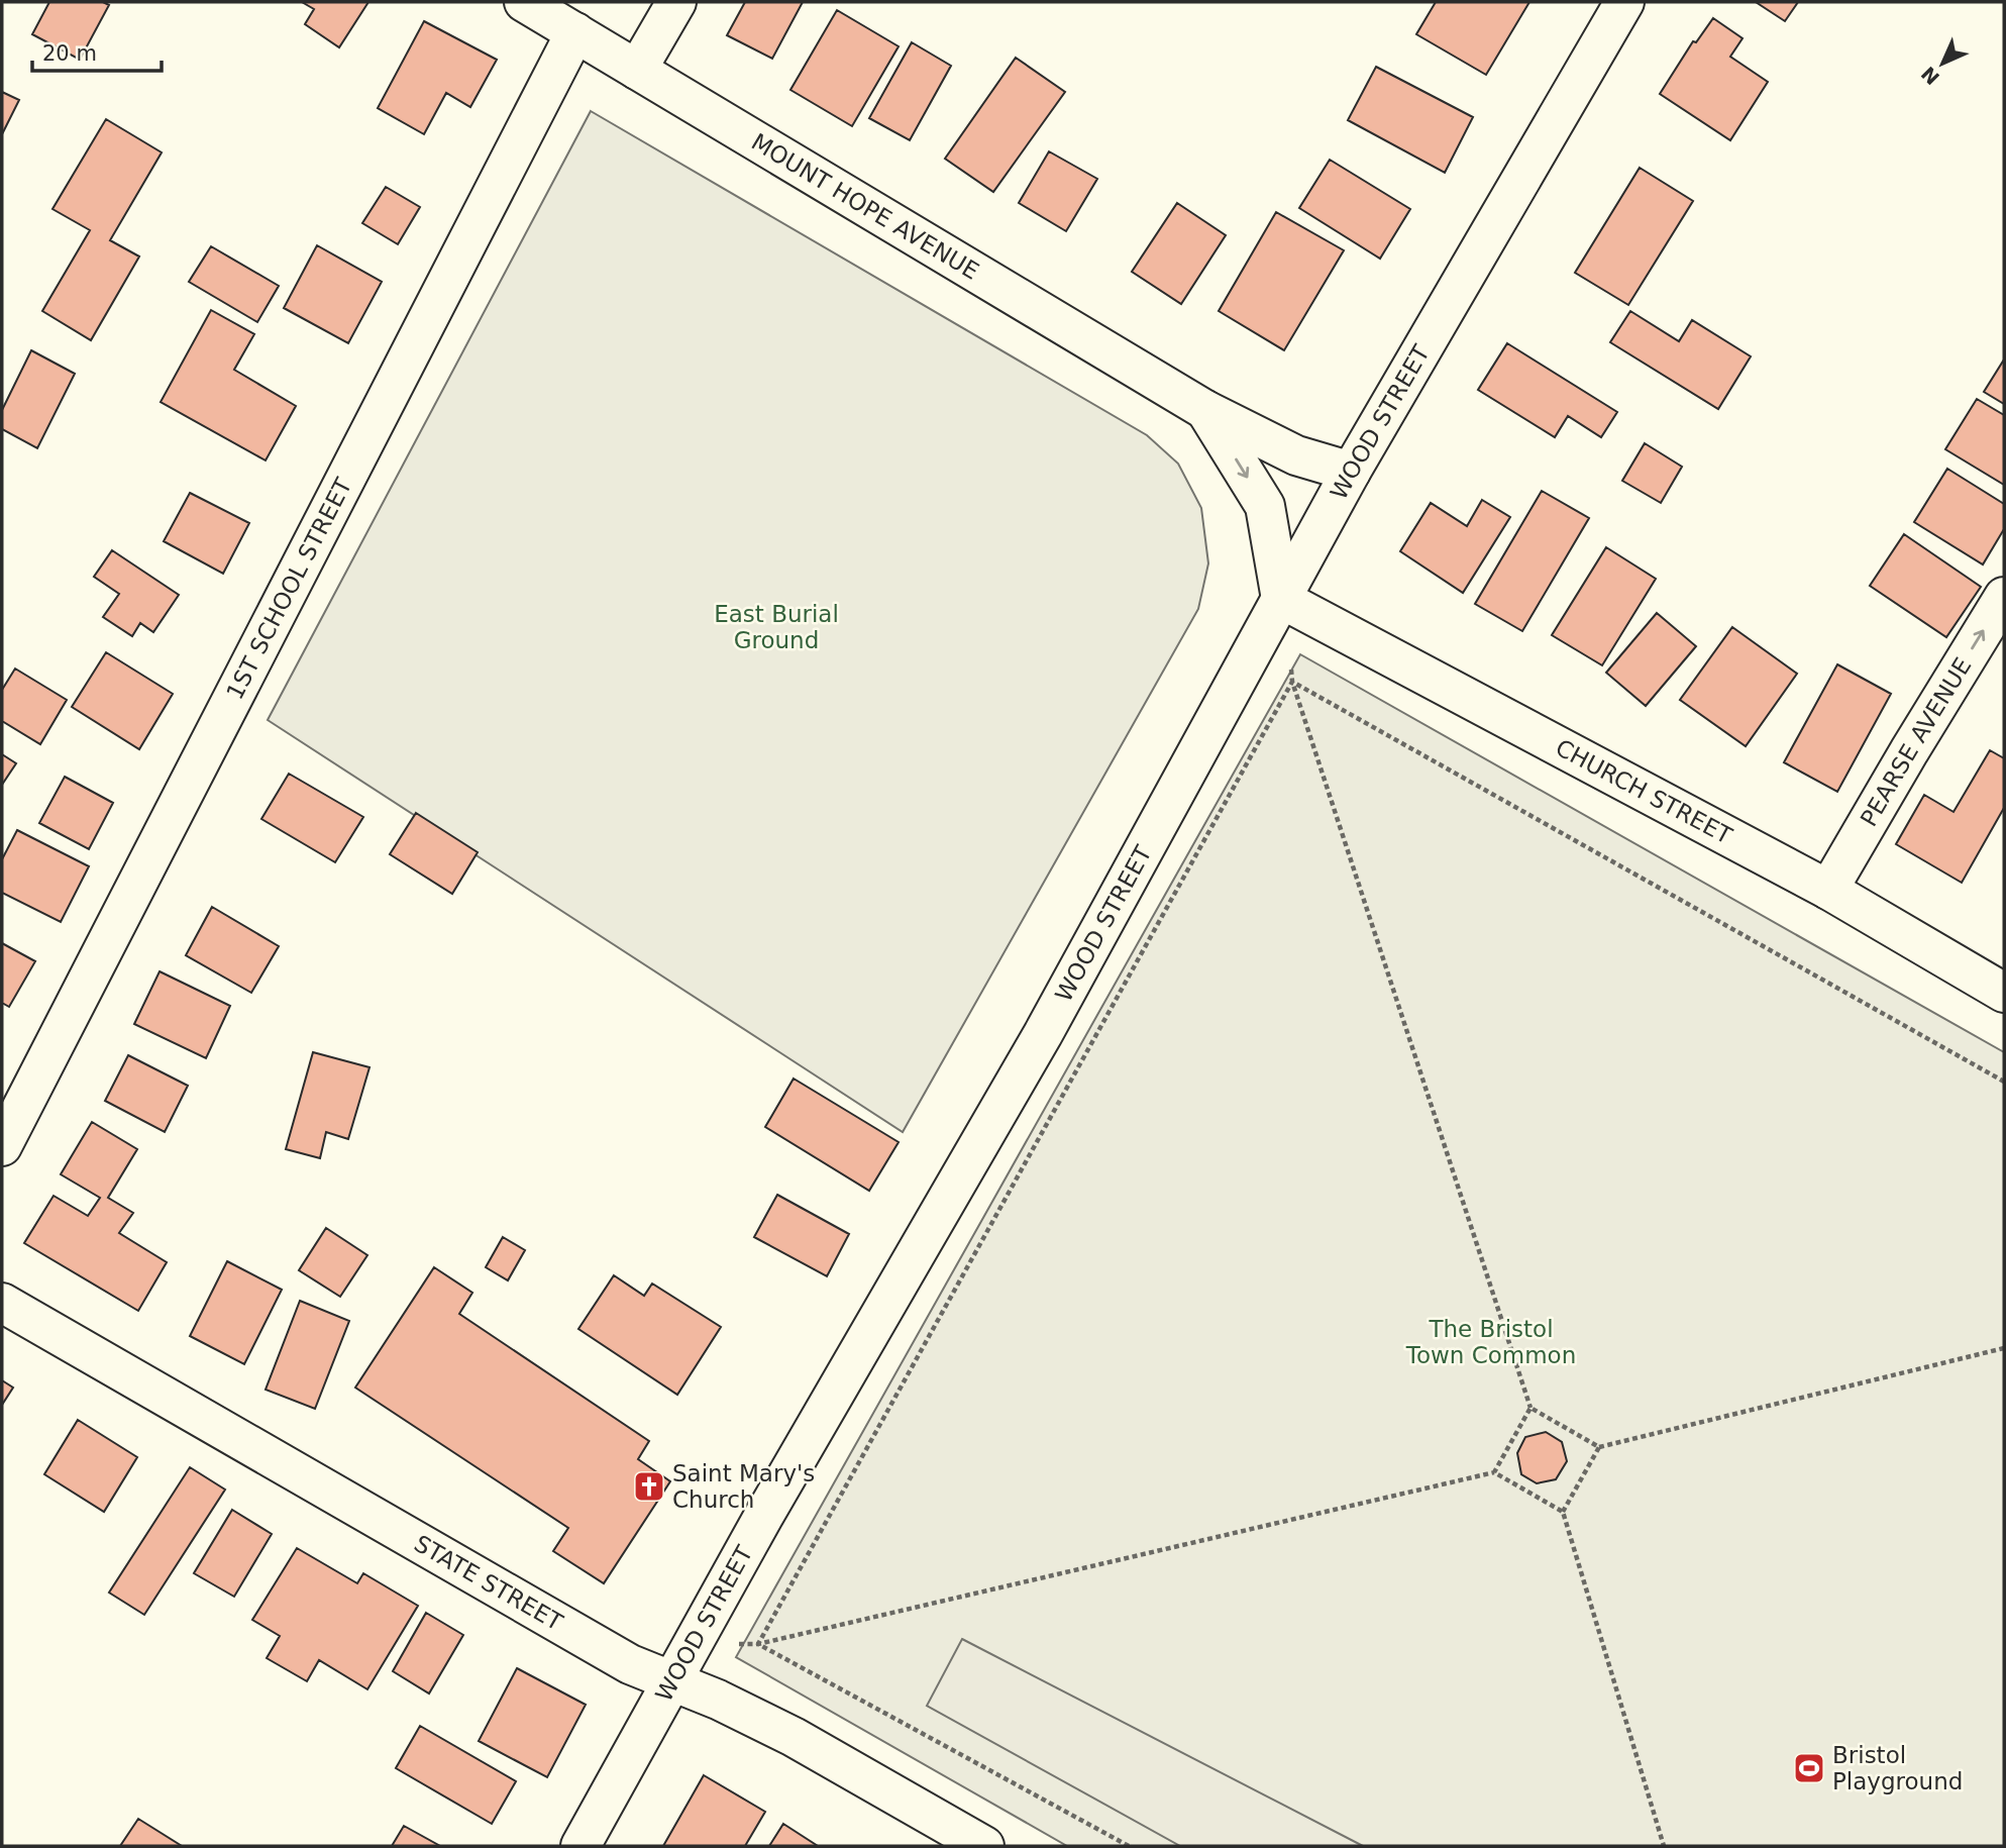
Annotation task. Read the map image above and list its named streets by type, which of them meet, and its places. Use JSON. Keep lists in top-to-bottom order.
{
  "streets": {
    "street": [
      "MOUNT HOPE AVENUE",
      "WOOD STREET",
      "1ST SCHOOL STREET",
      "PEARSE AVENUE",
      "CHURCH STREET",
      "STATE STREET"
    ]
  },
  "crossings": [
    ["MOUNT HOPE AVENUE", "WOOD STREET"],
    ["MOUNT HOPE AVENUE", "1ST SCHOOL STREET"],
    ["MOUNT HOPE AVENUE", "CHURCH STREET"],
    ["WOOD STREET", "CHURCH STREET"],
    ["WOOD STREET", "STATE STREET"],
    ["PEARSE AVENUE", "CHURCH STREET"]
  ],
  "one_way": ["PEARSE AVENUE"],
  "parks": ["East Burial Ground", "The Bristol Town Common"],
  "places": {
    "church": ["Saint Mary's Church"],
    "sports": ["Bristol Playground"]
  },
  "scale_bar": "20 m",
  "north": "bottom left"
}
